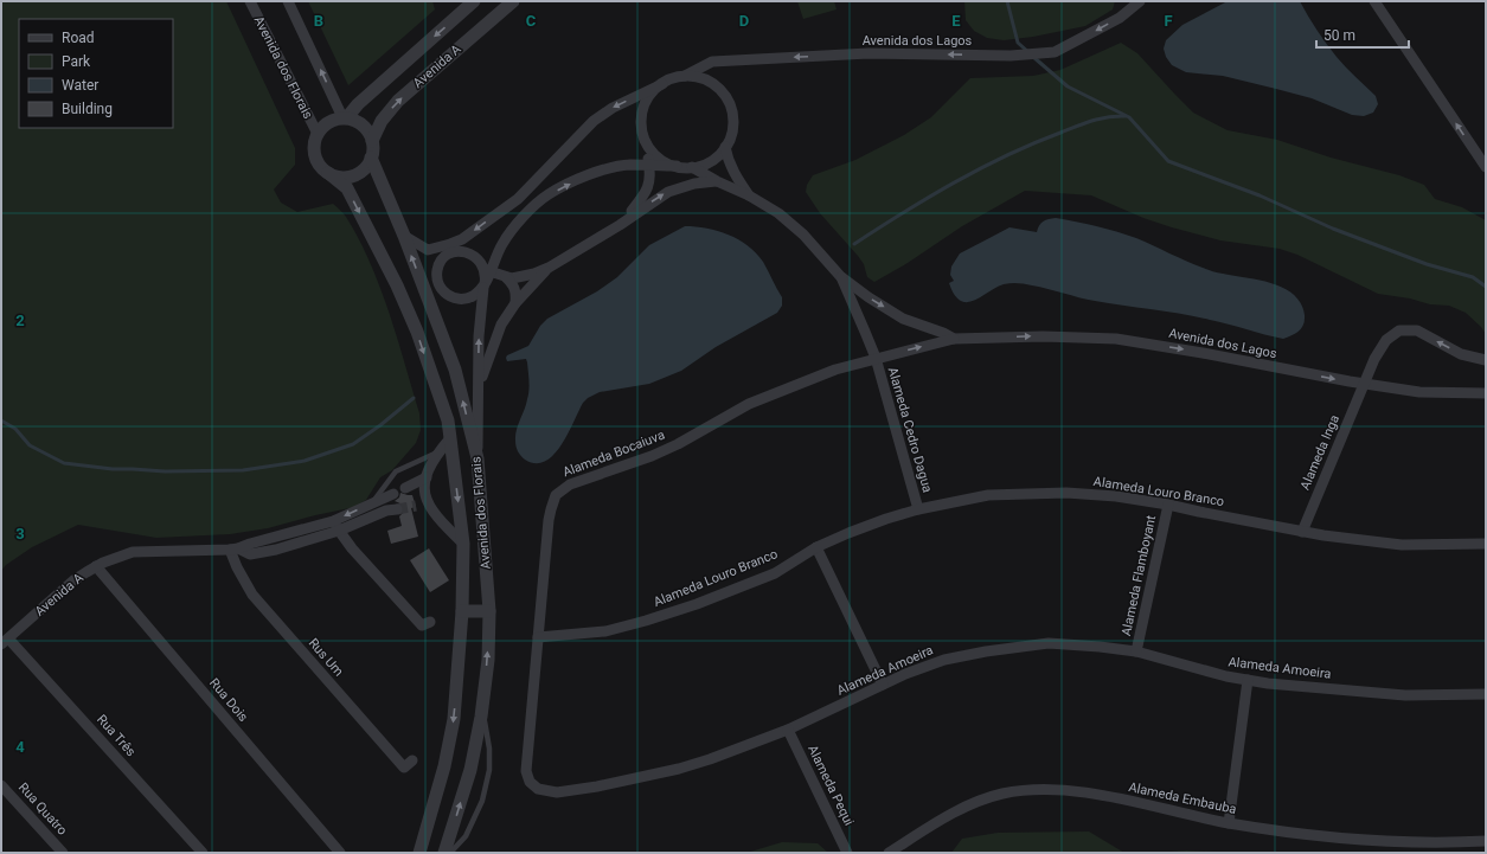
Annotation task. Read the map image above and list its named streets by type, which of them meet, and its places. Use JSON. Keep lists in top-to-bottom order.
{
  "streets": {
    "street": [
      "Avenida dos Lagos",
      "Avenida A",
      "Avenida dos Florais",
      "Alameda Cedro Dagua",
      "Alameda Inga",
      "Alameda Bocaiuva",
      "Alameda Louro Branco",
      "Alameda Flamboyant",
      "Rus Um",
      "Alameda Amoeira",
      "Rua Dois",
      "Rua Três",
      "Alameda Pequi",
      "Alameda Embauba",
      "Rua Quatro"
    ]
  },
  "crossings": [
    ["Avenida dos Lagos", "Alameda Cedro Dagua"],
    ["Avenida dos Lagos", "Alameda Inga"],
    ["Avenida dos Lagos", "Alameda Bocaiuva"],
    ["Avenida A", "Avenida dos Florais"],
    ["Avenida A", "Rus Um"],
    ["Avenida A", "Rua Dois"],
    ["Avenida A", "Rua Três"],
    ["Alameda Cedro Dagua", "Alameda Bocaiuva"],
    ["Alameda Cedro Dagua", "Alameda Louro Branco"],
    ["Alameda Inga", "Alameda Louro Branco"],
    ["Alameda Bocaiuva", "Alameda Louro Branco"],
    ["Alameda Bocaiuva", "Alameda Amoeira"],
    ["Alameda Louro Branco", "Alameda Flamboyant"],
    ["Alameda Flamboyant", "Alameda Amoeira"],
    ["Alameda Amoeira", "Alameda Pequi"]
  ],
  "legend": [
    "Road",
    "Park",
    "Water",
    "Building"
  ],
  "scale_bar": "50 m",
  "grid": {
    "columns": [
      "B",
      "C",
      "D",
      "E",
      "F"
    ],
    "rows": ["2", "3", "4"]
  }
}
